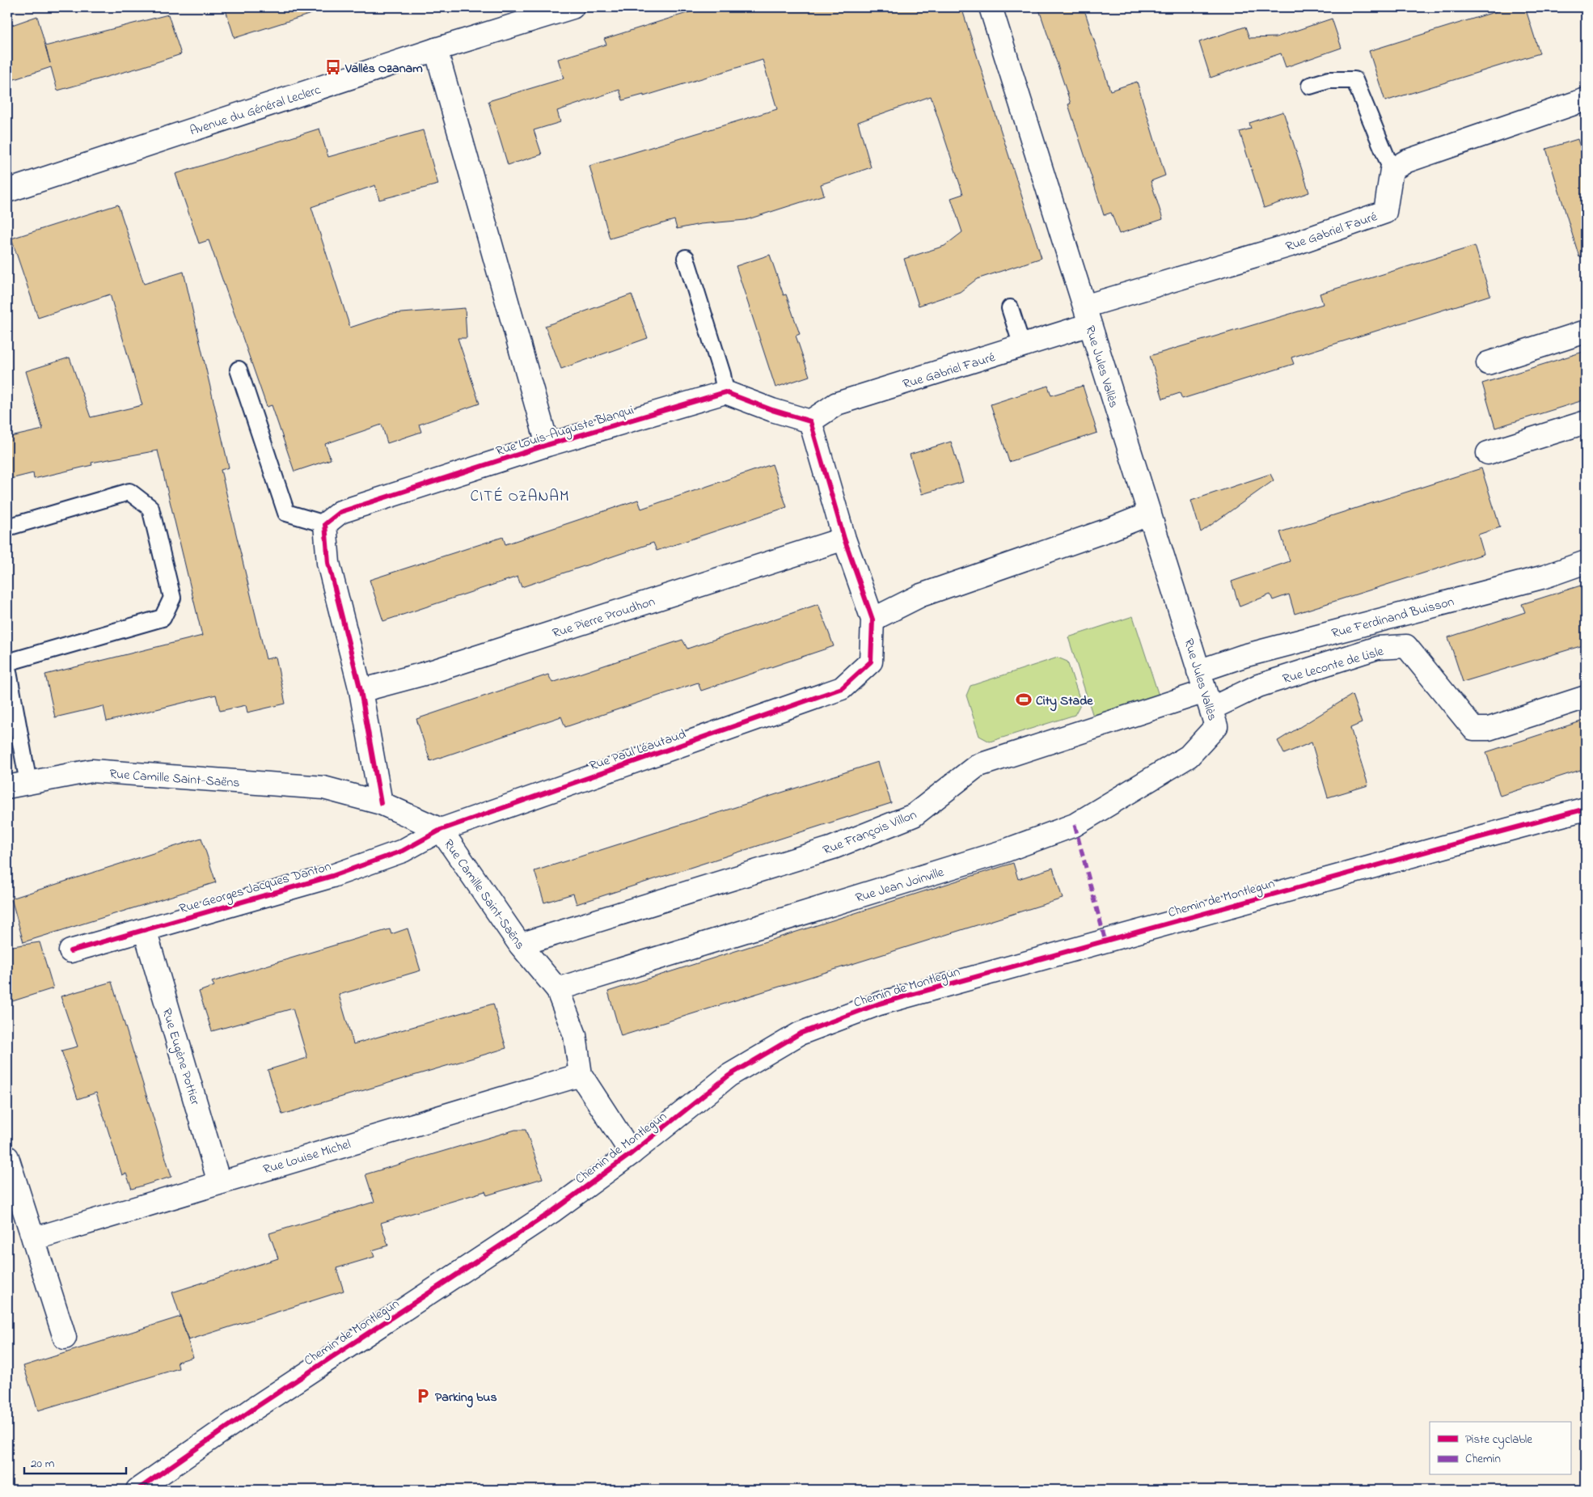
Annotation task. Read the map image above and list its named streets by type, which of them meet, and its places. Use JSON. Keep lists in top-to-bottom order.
{
  "streets": {
    "street": [
      "Avenue du Général Leclerc",
      "Rue Gabriel Fauré",
      "Rue Jules Vallès",
      "Rue Louis-Auguste Blanqui",
      "Rue Pierre Proudhon",
      "Rue Ferdinand Buisson",
      "Rue Leconte de Lisle",
      "Rue Paul Léautaud",
      "Rue Camille Saint-Saëns",
      "Rue François Villon",
      "Rue Jean Joinville",
      "Rue Georges Jacques Danton",
      "Chemin de Montlegun",
      "Rue Eugène Pottier",
      "Rue Louise Michel"
    ]
  },
  "crossings": [
    ["Rue Gabriel Fauré", "Rue Jules Vallès"],
    ["Rue Jules Vallès", "Rue Ferdinand Buisson"],
    ["Rue Jules Vallès", "Rue Leconte de Lisle"],
    ["Rue Jules Vallès", "Rue François Villon"],
    ["Rue Jules Vallès", "Rue Jean Joinville"],
    ["Rue Ferdinand Buisson", "Rue Leconte de Lisle"],
    ["Rue Ferdinand Buisson", "Rue François Villon"],
    ["Rue Ferdinand Buisson", "Rue Jean Joinville"],
    ["Rue Leconte de Lisle", "Rue François Villon"],
    ["Rue Leconte de Lisle", "Rue Jean Joinville"],
    ["Rue Paul Léautaud", "Rue Camille Saint-Saëns"],
    ["Rue Paul Léautaud", "Rue Georges Jacques Danton"],
    ["Rue Camille Saint-Saëns", "Rue François Villon"],
    ["Rue Camille Saint-Saëns", "Rue Jean Joinville"],
    ["Rue Camille Saint-Saëns", "Rue Georges Jacques Danton"],
    ["Rue Camille Saint-Saëns", "Chemin de Montlegun"],
    ["Rue Camille Saint-Saëns", "Rue Louise Michel"],
    ["Rue François Villon", "Rue Jean Joinville"],
    ["Rue Georges Jacques Danton", "Rue Eugène Pottier"],
    ["Rue Eugène Pottier", "Rue Louise Michel"]
  ],
  "districts": ["CITÉ OZANAM"],
  "places": {
    "bus stop": ["Vallès Ozanam"],
    "sports": ["City Stade"],
    "parking": ["Parking bus"]
  },
  "legend": ["Piste cyclable", "Chemin"],
  "scale_bar": "20 m"
}
